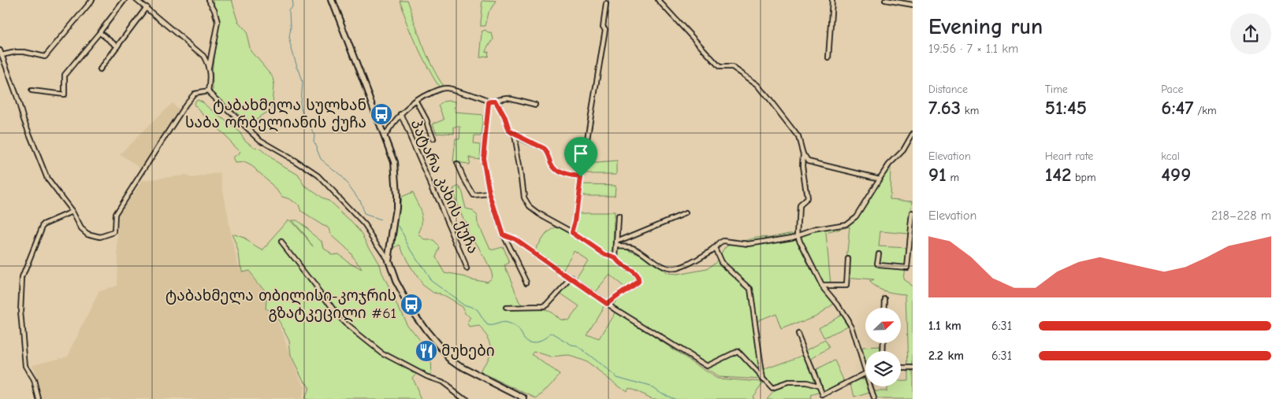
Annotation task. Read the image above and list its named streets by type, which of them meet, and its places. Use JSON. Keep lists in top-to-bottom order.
{
  "streets": {
    "street": ["პატარა კახის ქუჩა"]
  },
  "places": {
    "bus stop": ["ტაბახმელა სულხან საბა ორბელიანის ქუჩა", "ტაბახმელა თბილისი-კოჯრის გზატკეცილი #61"],
    "restaurant": ["მუხები"]
  },
  "north": "top right",
  "page": {
    "heading": ["Evening run", "19:56 · 7 × 1.1 km"],
    "stats": [
      ["Distance", "7.63 km"],
      ["Time", "51:45"],
      ["Pace", "6:47 /km"],
      ["Elevation", "91 m"],
      ["Heart rate", "142 bpm"],
      ["kcal", "499"]
    ],
    "chart": ["Elevation", "218–228 m"],
    "list": [
      {
        "name": "1.1 km",
        "note": "6:31"
      },
      {
        "name": "2.2 km",
        "note": "6:31"
      }
    ]
  }
}
